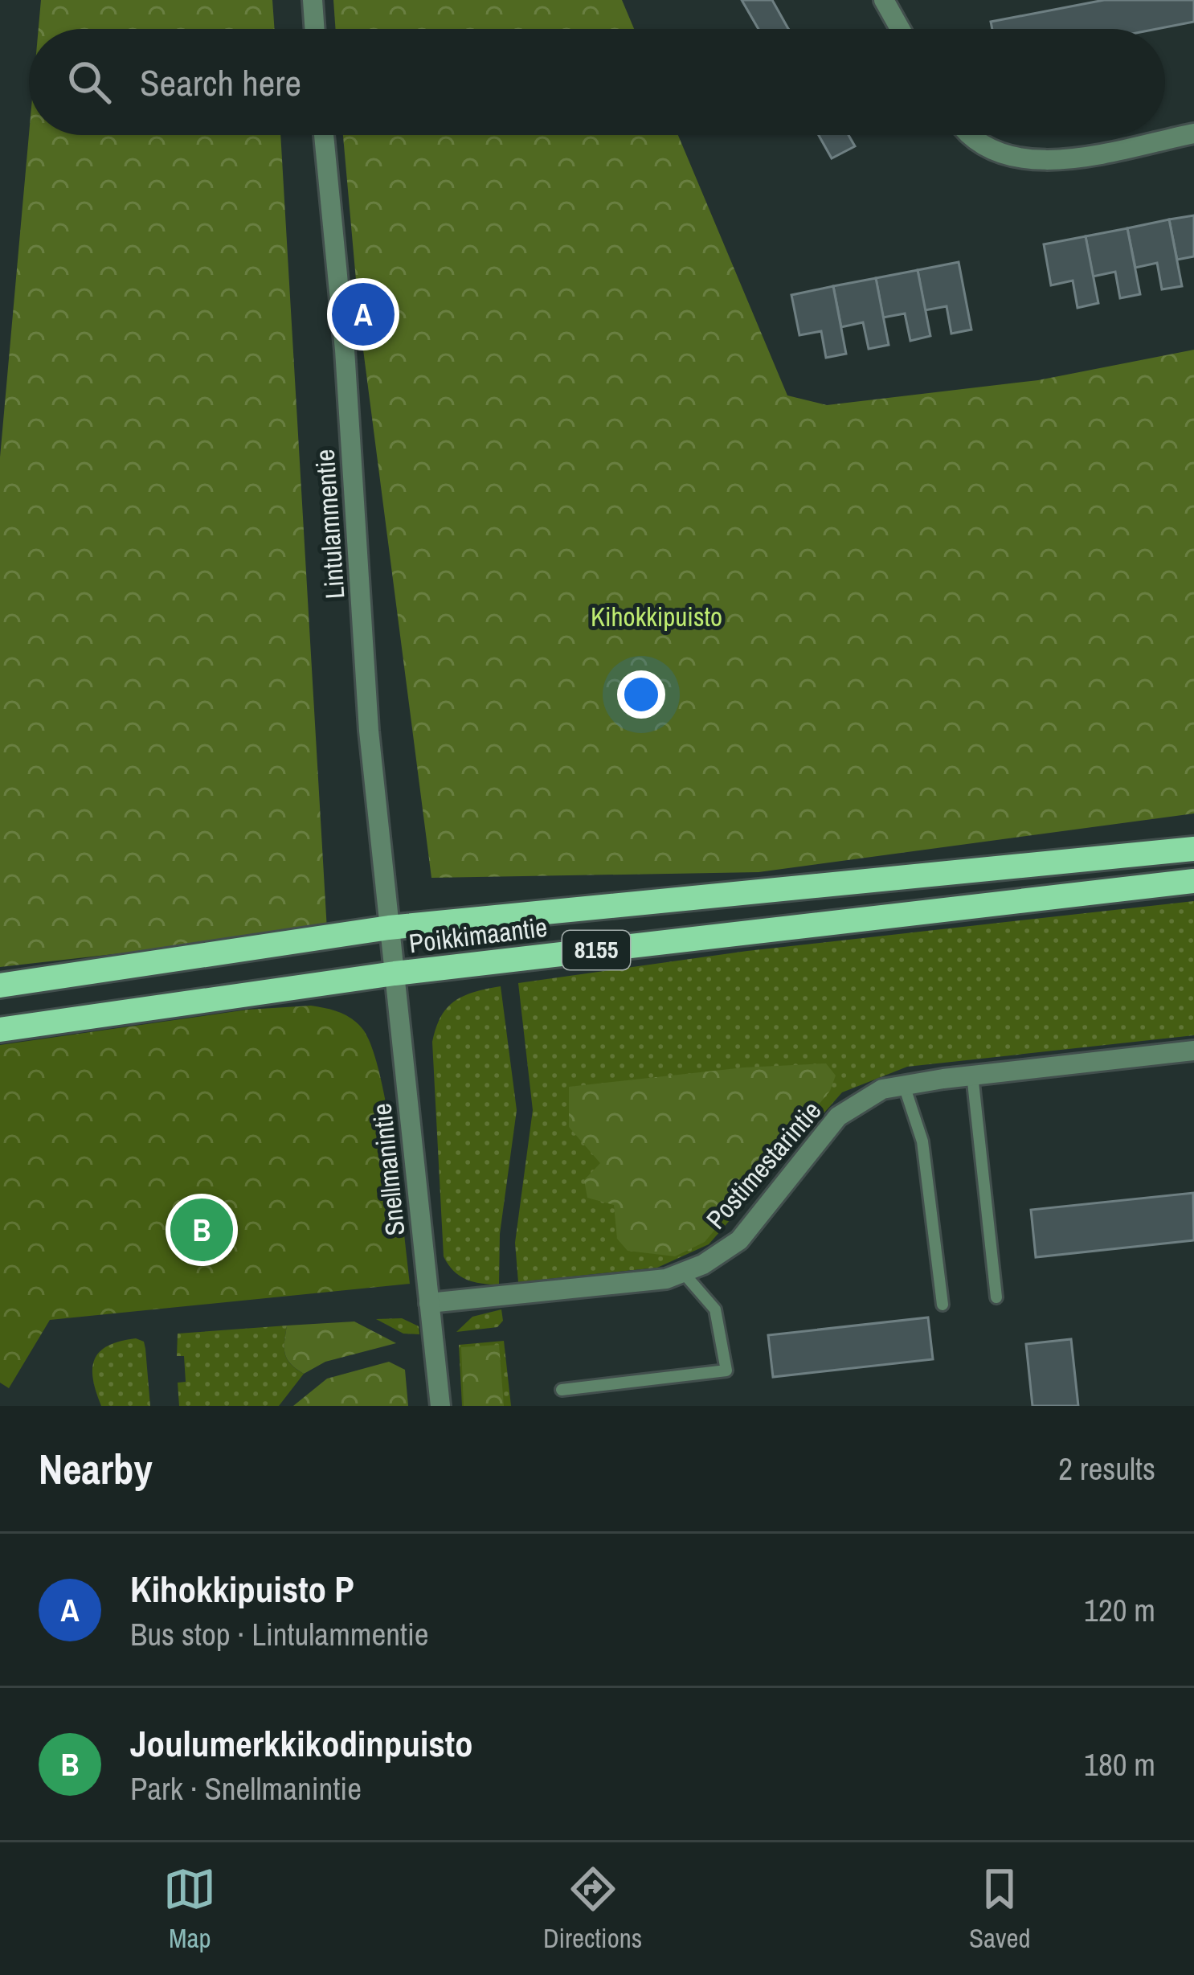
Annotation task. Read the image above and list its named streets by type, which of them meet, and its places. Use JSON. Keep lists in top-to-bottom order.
{
  "streets": {
    "main road": ["Poikkimaantie", "8155"],
    "street": ["Lintulammentie", "Postimestarintie", "Snellmanintie"]
  },
  "crossings": [
    ["Lintulammentie", "Poikkimaantie"],
    ["Lintulammentie", "Snellmanintie"],
    ["Poikkimaantie", "Snellmanintie"],
    ["Postimestarintie", "Snellmanintie"]
  ],
  "parks": ["Kihokkipuisto"],
  "page": {
    "search": "Search here",
    "pins": ["A", "B"],
    "heading": ["Nearby", "2 results"],
    "list": [
      {
        "mark": "A",
        "name": "Kihokkipuisto P",
        "note": "Bus stop · Lintulammentie",
        "value": "120 m"
      },
      {
        "mark": "B",
        "name": "Joulumerkkikodinpuisto",
        "note": "Park · Snellmanintie",
        "value": "180 m"
      }
    ],
    "nav": ["Map", "Directions", "Saved"]
  }
}
